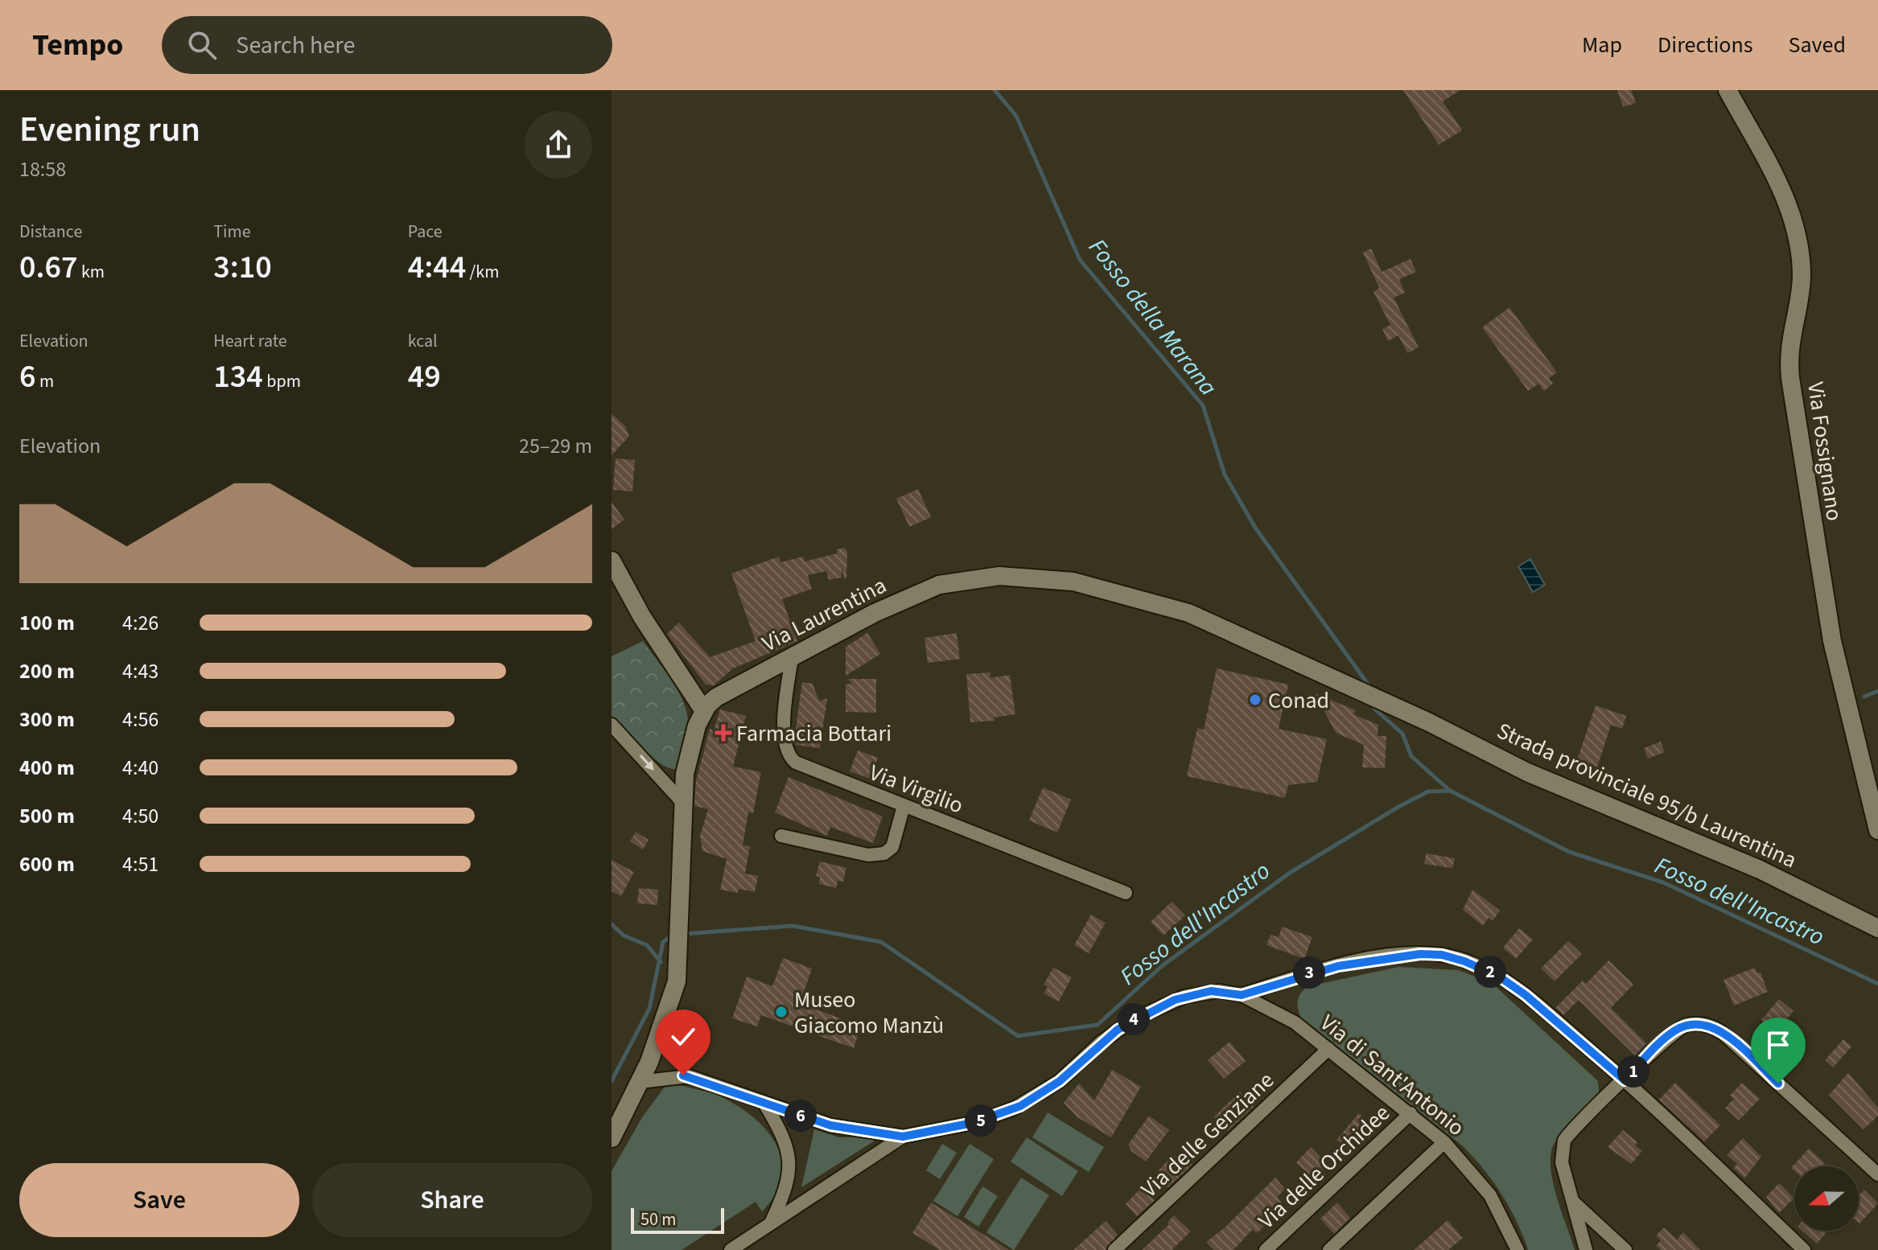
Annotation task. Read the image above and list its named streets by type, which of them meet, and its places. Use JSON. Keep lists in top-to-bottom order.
{
  "streets": {
    "main road": ["Via Fossignano", "Via Laurentina", "Strada provinciale 95/b Laurentina"],
    "street": [
      "Via Virgilio",
      "Via di Sant'Antonio",
      "Via delle Genziane",
      "Via delle Orchidee"
    ]
  },
  "crossings": [
    ["Via Laurentina", "Via Virgilio"],
    ["Via Laurentina", "Strada provinciale 95/b Laurentina"],
    ["Via di Sant'Antonio", "Via delle Genziane"],
    ["Via di Sant'Antonio", "Via delle Orchidee"]
  ],
  "water": ["Fosso della Marana", "Fosso dell'Incastro"],
  "places": {
    "other": ["Conad", "Museo Giacomo Manzù"],
    "health": ["Farmacia Bottari"]
  },
  "scale_bar": "50 m",
  "north": "left",
  "page": {
    "header": "Tempo",
    "search": "Search here",
    "nav": ["Map", "Directions", "Saved"],
    "heading": ["Evening run", "18:58"],
    "stats": [
      ["Distance", "0.67 km"],
      ["Time", "3:10"],
      ["Pace", "4:44 /km"],
      ["Elevation", "6 m"],
      ["Heart rate", "134 bpm"],
      ["kcal", "49"]
    ],
    "chart": ["Elevation", "25–29 m"],
    "list": [
      {
        "name": "100 m",
        "note": "4:26"
      },
      {
        "name": "200 m",
        "note": "4:43"
      },
      {
        "name": "300 m",
        "note": "4:56"
      },
      {
        "name": "400 m",
        "note": "4:40"
      },
      {
        "name": "500 m",
        "note": "4:50"
      },
      {
        "name": "600 m",
        "note": "4:51"
      }
    ],
    "pins": [
      "2",
      "3",
      "4",
      "1",
      "6",
      "5"
    ],
    "buttons": ["Save", "Share"],
    "scale": "50 m"
  }
}
